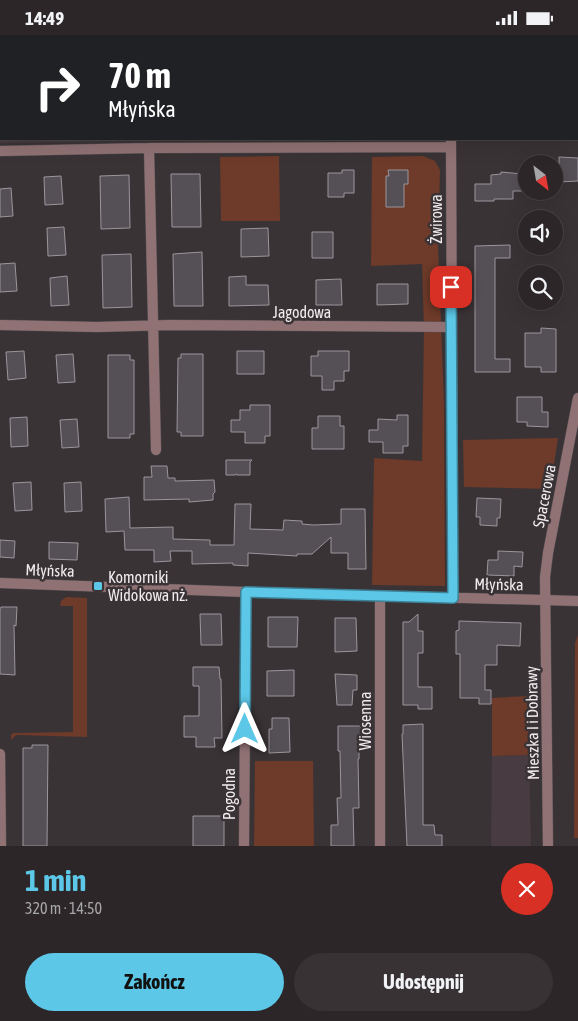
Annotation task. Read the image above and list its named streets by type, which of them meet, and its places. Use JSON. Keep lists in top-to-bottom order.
{
  "streets": {
    "street": [
      "Żwirowa",
      "Jagodowa",
      "Spacerowa",
      "Młyńska",
      "Wiosenna",
      "Mieszka I i Dobrawy",
      "Pogodna"
    ]
  },
  "crossings": [
    ["Żwirowa", "Jagodowa"],
    ["Żwirowa", "Młyńska"],
    ["Spacerowa", "Młyńska"],
    ["Spacerowa", "Mieszka I i Dobrawy"],
    ["Młyńska", "Wiosenna"],
    ["Młyńska", "Mieszka I i Dobrawy"],
    ["Młyńska", "Pogodna"]
  ],
  "places": {
    "transit": ["Komorniki Widokowa nż."]
  },
  "north": "bottom right",
  "page": {
    "status": "14:49",
    "turn": ["70 m", "Młyńska"],
    "heading": ["1 min", "320 m · 14:50"],
    "buttons": ["Zakończ", "Udostępnij"]
  }
}
